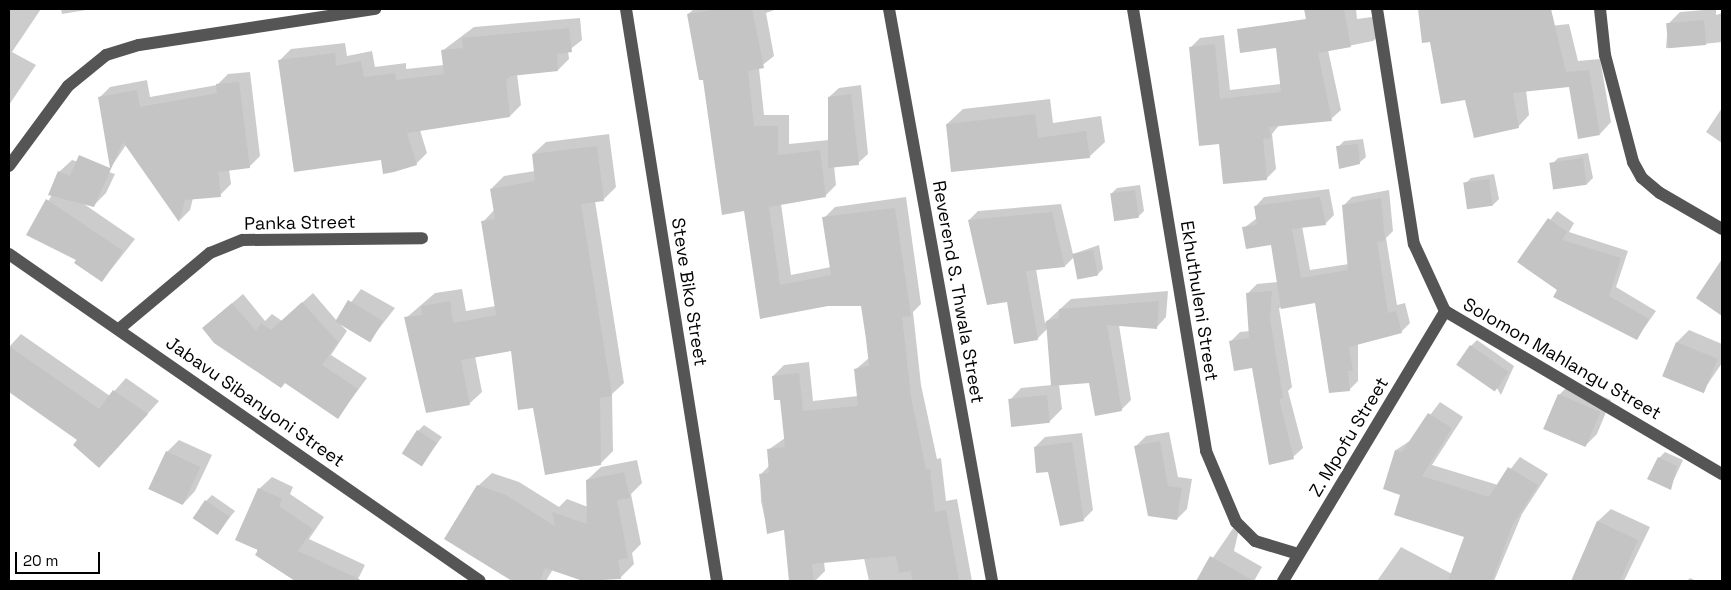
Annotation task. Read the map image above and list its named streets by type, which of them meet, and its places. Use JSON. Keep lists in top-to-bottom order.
{
  "streets": {
    "street": [
      "Panka Street",
      "Steve Biko Street",
      "Reverend S. Thwala Street",
      "Ekhuthuleni Street",
      "Solomon Mahlangu Street",
      "Jabavu Sibanyoni Street",
      "Z. Mpofu Street"
    ]
  },
  "crossings": [
    ["Panka Street", "Jabavu Sibanyoni Street"],
    ["Ekhuthuleni Street", "Z. Mpofu Street"],
    ["Solomon Mahlangu Street", "Z. Mpofu Street"]
  ],
  "scale_bar": "20 m"
}
